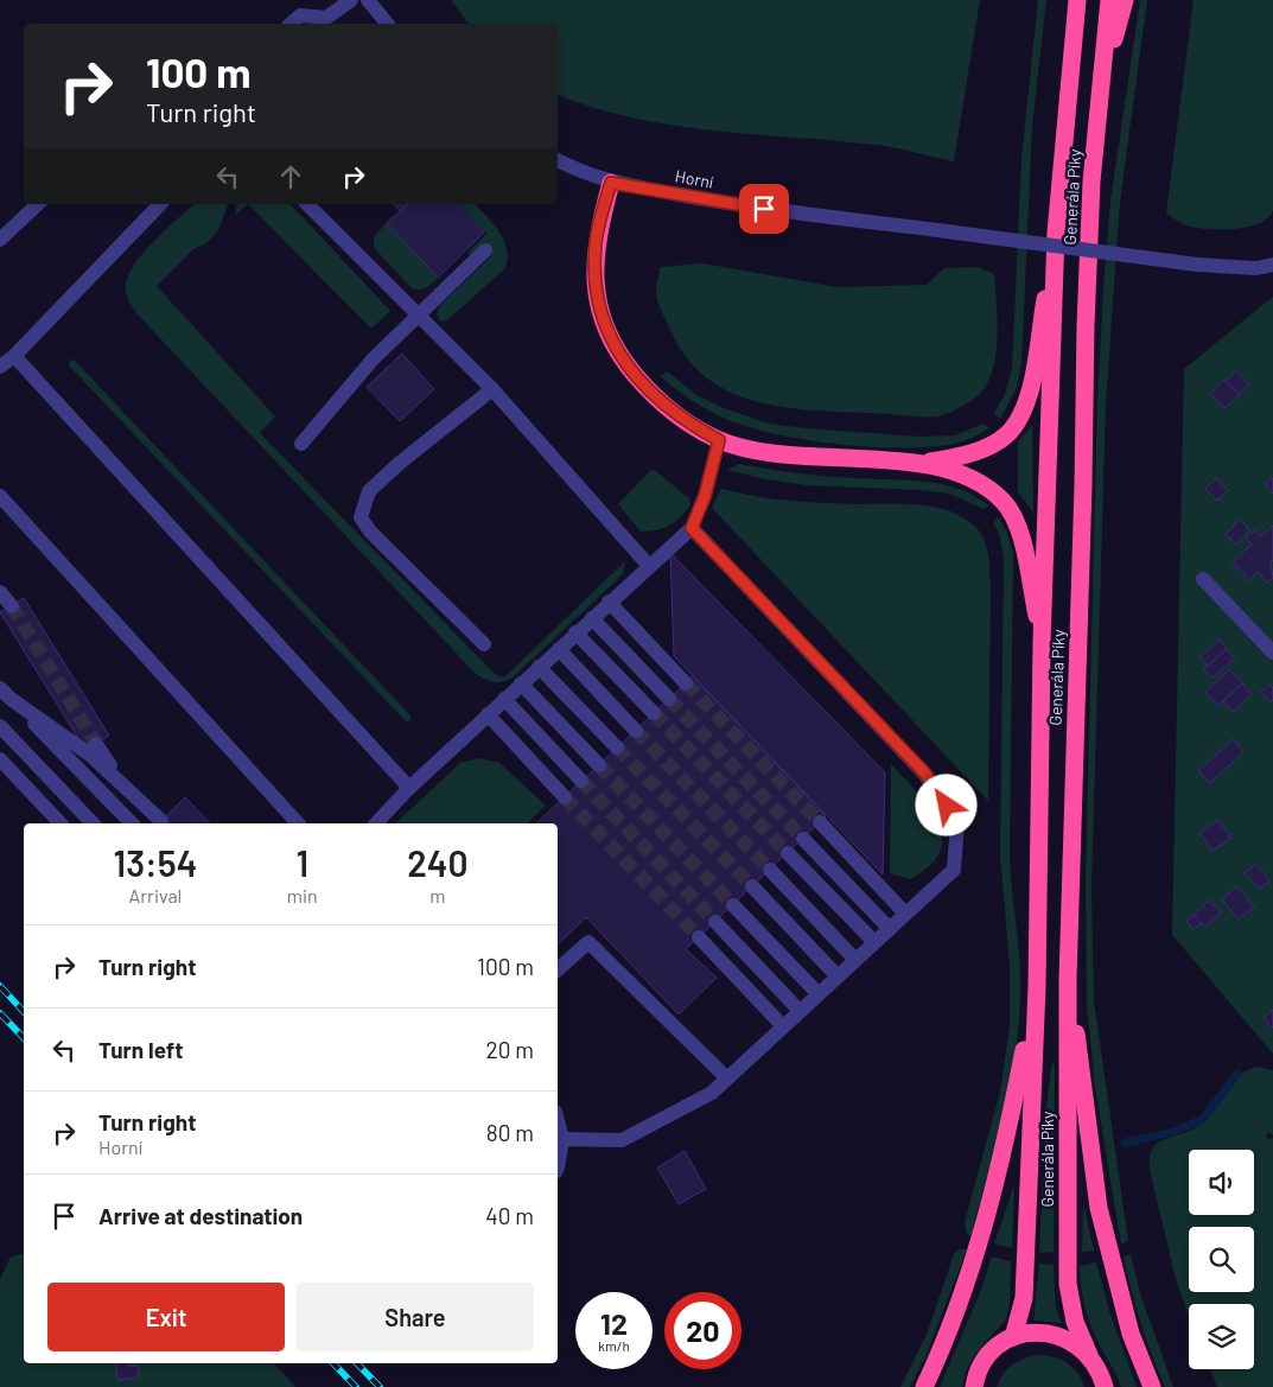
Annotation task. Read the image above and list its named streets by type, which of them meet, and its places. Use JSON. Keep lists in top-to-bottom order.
{
  "streets": {
    "highway": ["Generála Píky"],
    "street": ["Horní"]
  },
  "page": {
    "turn": ["100 m", "Turn right"],
    "eta": [
      "13:54",
      "Arrival",
      "1",
      "min",
      "240",
      "m"
    ],
    "list": [
      {
        "name": "Turn right",
        "value": "100 m"
      },
      {
        "name": "Turn left",
        "value": "20 m"
      },
      {
        "name": "Turn right",
        "note": "Horní",
        "value": "80 m"
      },
      {
        "name": "Arrive at destination",
        "value": "40 m"
      }
    ],
    "buttons": ["Exit", "Share"],
    "speed": "12 km/h",
    "limit": "20"
  }
}
